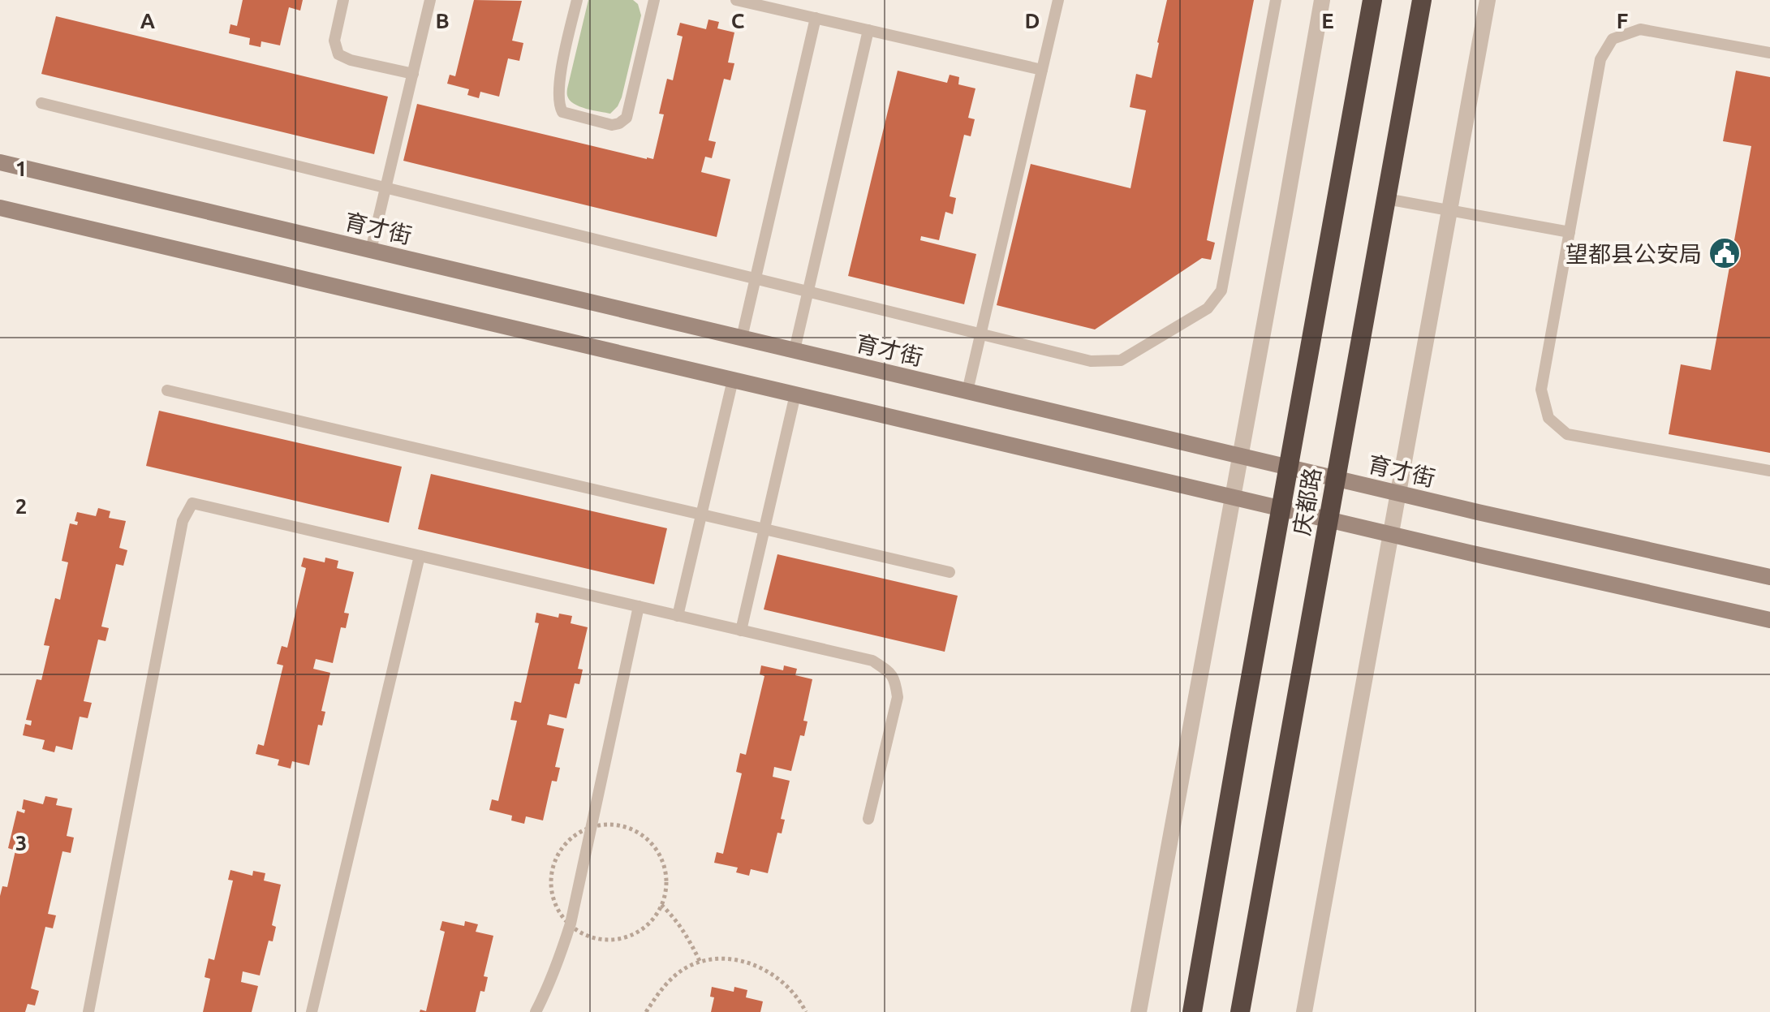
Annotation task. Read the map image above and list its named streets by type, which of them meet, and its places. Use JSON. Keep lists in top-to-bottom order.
{
  "streets": {
    "highway": ["庆都路"],
    "street": ["育才街"]
  },
  "crossings": [
    ["育才街", "庆都路"]
  ],
  "places": {
    "public building": ["望都县公安局"]
  },
  "grid": {
    "columns": [
      "A",
      "B",
      "C",
      "D",
      "E",
      "F"
    ],
    "rows": ["1", "2", "3"]
  }
}
